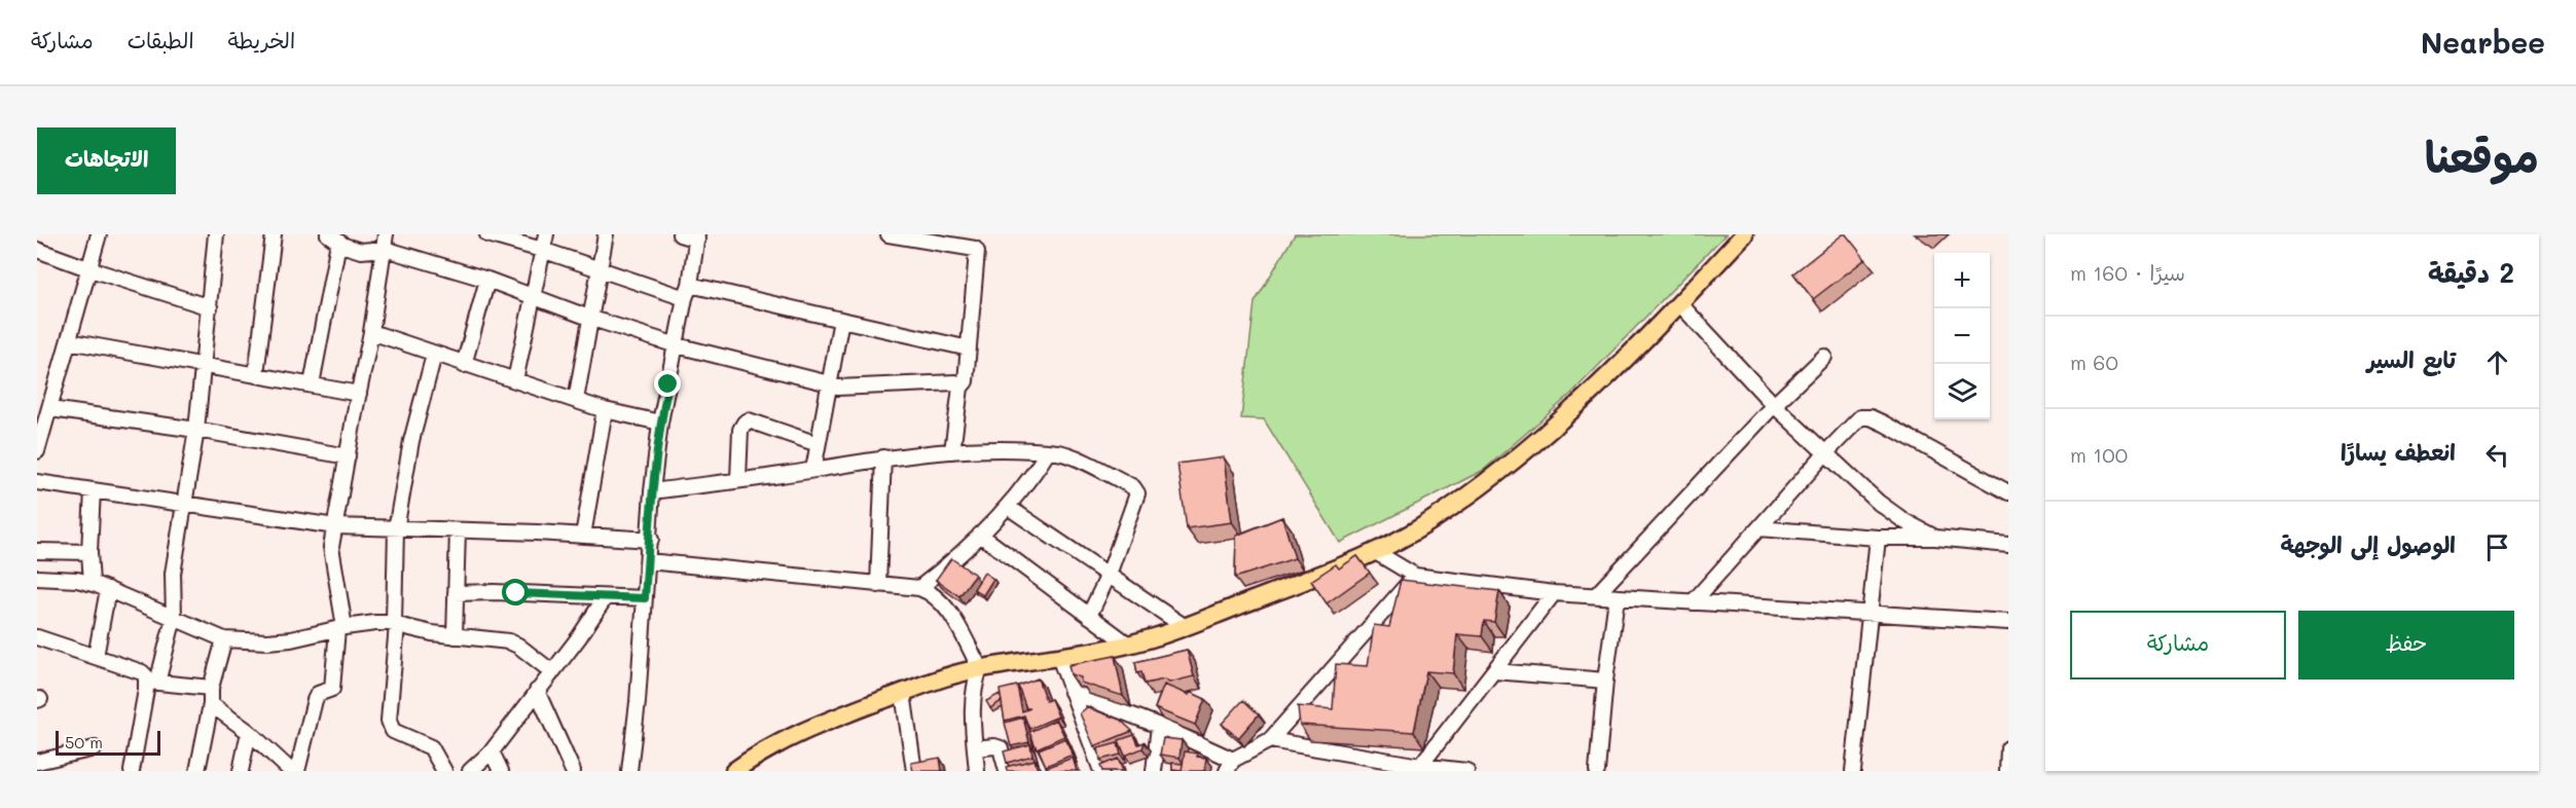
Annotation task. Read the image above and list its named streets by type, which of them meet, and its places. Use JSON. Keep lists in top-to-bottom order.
{
  "scale_bar": "50 m",
  "page": {
    "header": "Nearbee",
    "nav": ["الخريطة", "الطبقات", "مشاركة"],
    "title": "موقعنا",
    "buttons": [
      "الاتجاهات",
      ["حفظ", "مشاركة"]
    ],
    "heading": ["2 دقيقة", "سيرًا · 160 m"],
    "map_buttons": ["+", "−"],
    "list": [
      ["تابع السير", "60 m"],
      ["انعطف يسارًا", "100 m"],
      "الوصول إلى الوجهة"
    ],
    "scale": "50 m"
  }
}
